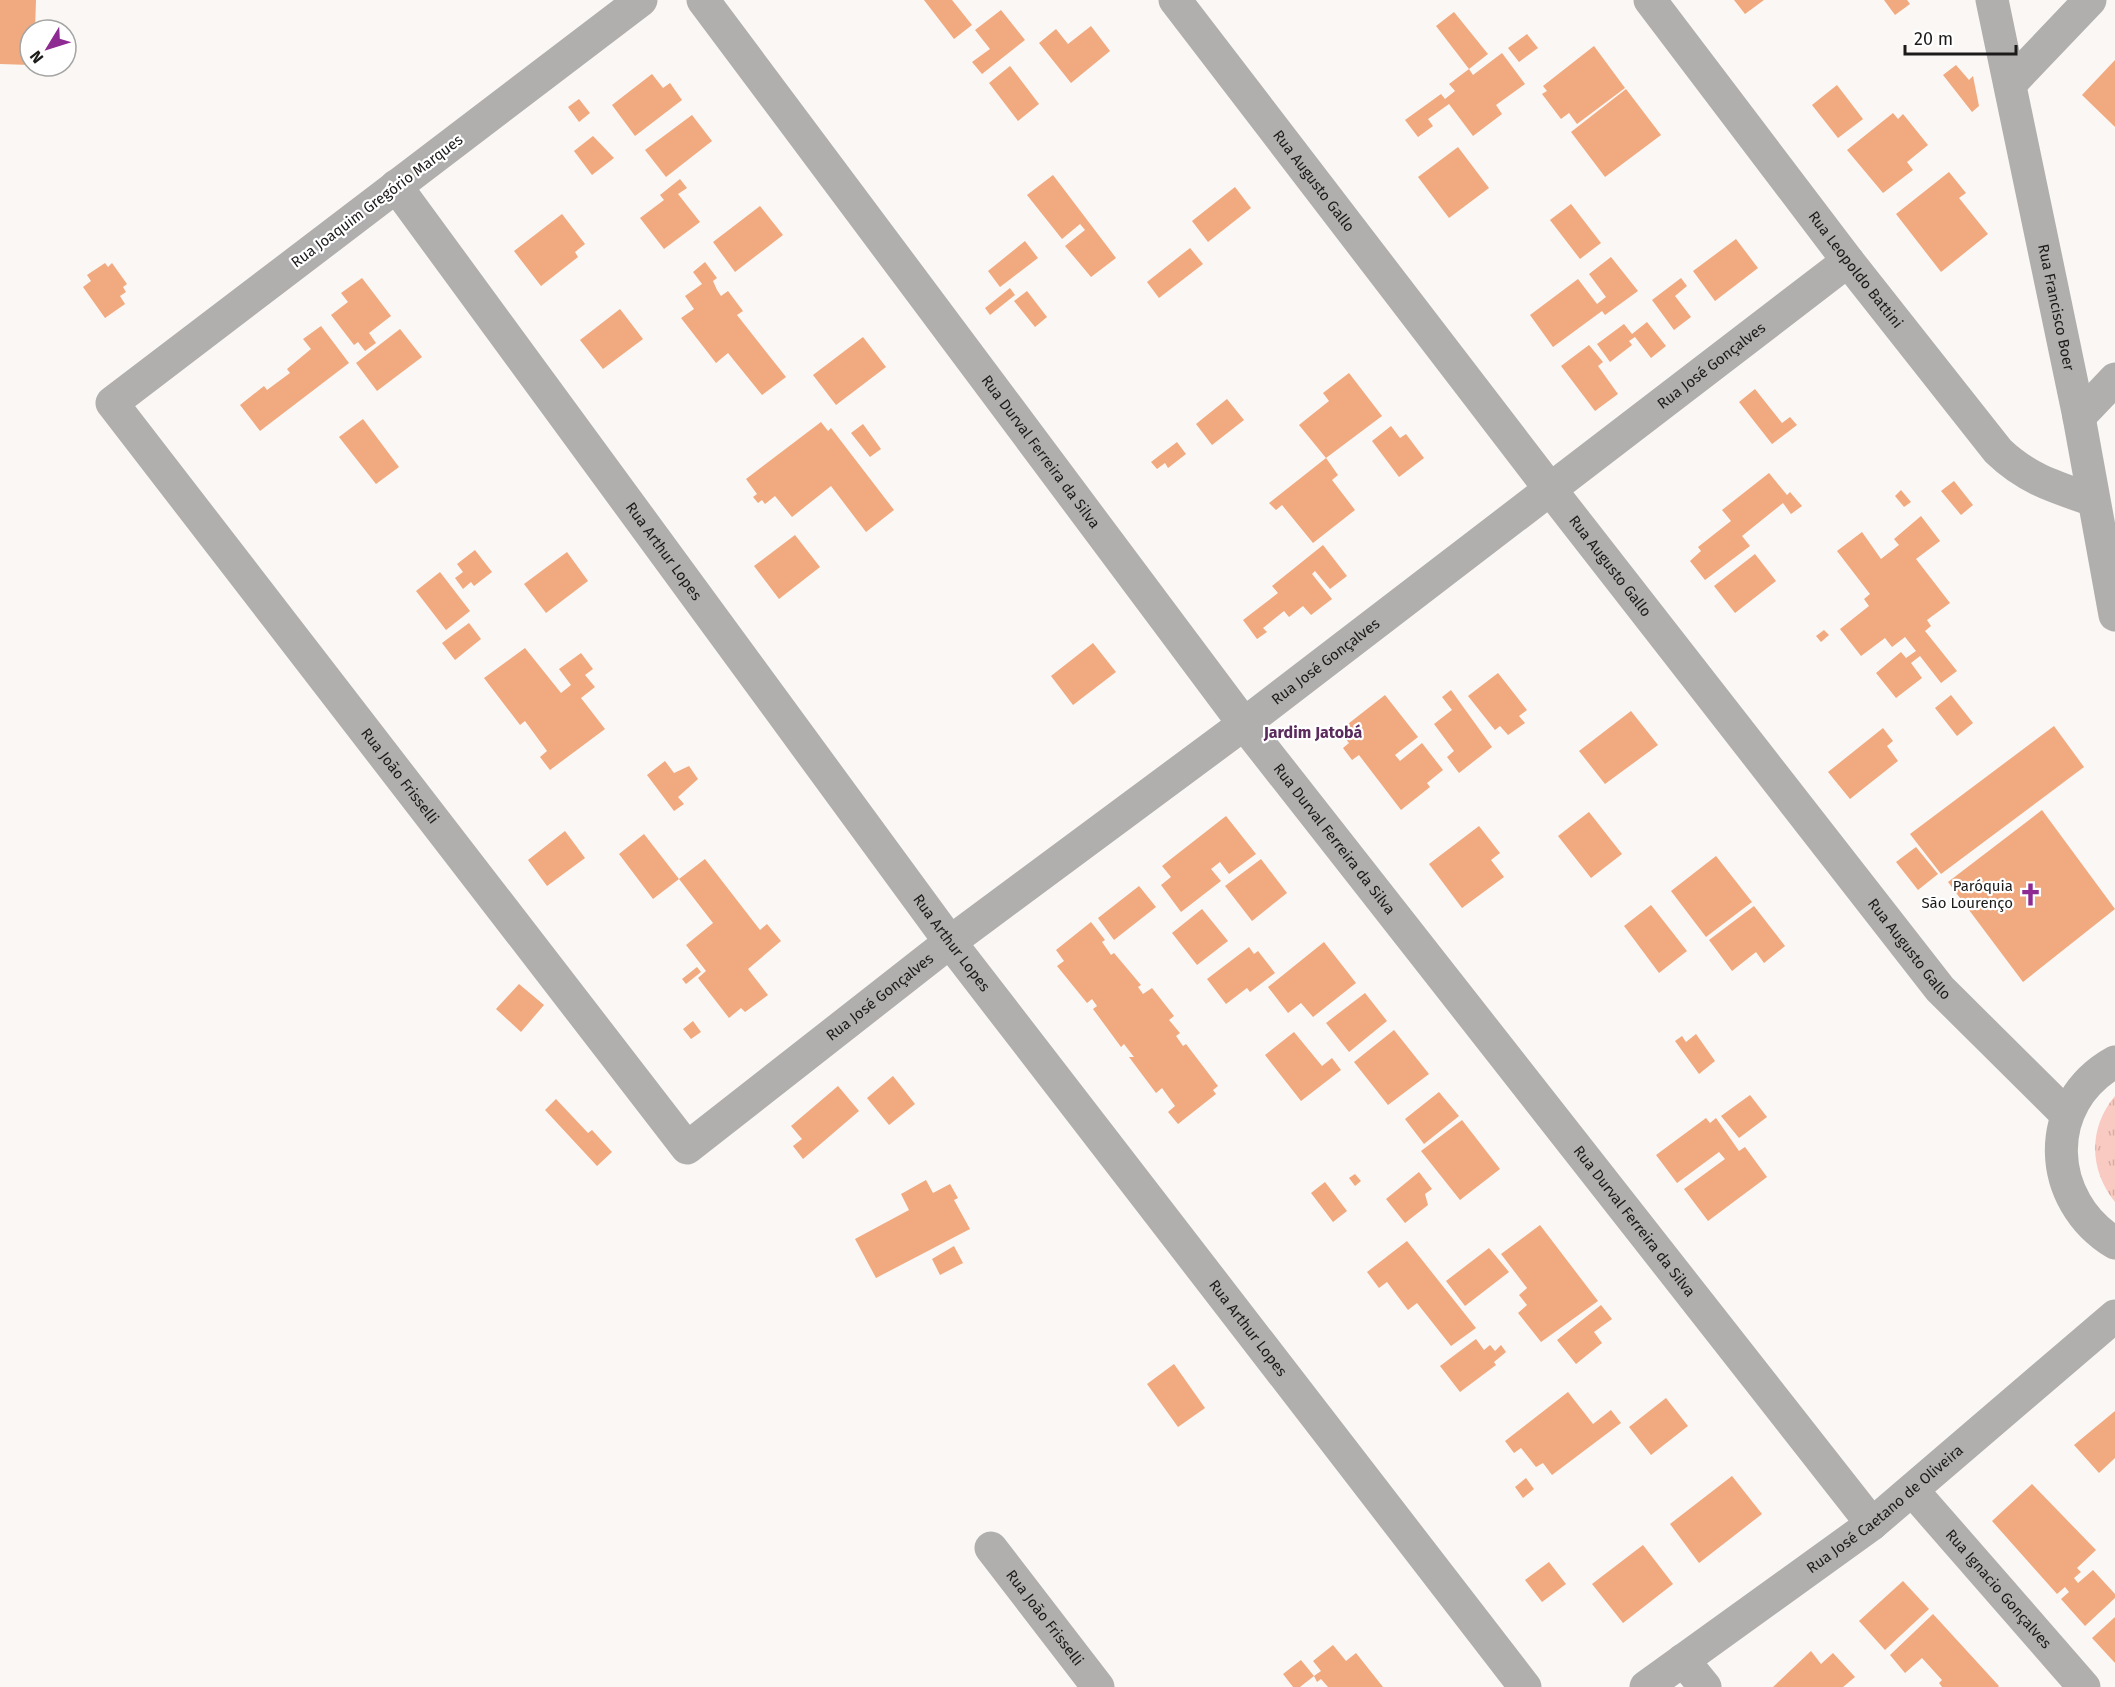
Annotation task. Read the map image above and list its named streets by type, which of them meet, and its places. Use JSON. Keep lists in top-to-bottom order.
{
  "streets": {
    "street": [
      "Rua Augusto Gallo",
      "Rua Joaquim Gregório Marques",
      "Rua Leopoldo Battini",
      "Rua Francisco Boer",
      "Rua José Gonçalves",
      "Rua Durval Ferreira da Silva",
      "Rua Arthur Lopes",
      "Rua João Frisselli",
      "Rua José Caetano de Oliveira",
      "Rua Ignacio Gonçalves"
    ]
  },
  "crossings": [
    ["Rua Augusto Gallo", "Rua José Gonçalves"],
    ["Rua Joaquim Gregório Marques", "Rua Arthur Lopes"],
    ["Rua Joaquim Gregório Marques", "Rua João Frisselli"],
    ["Rua Leopoldo Battini", "Rua Francisco Boer"],
    ["Rua Leopoldo Battini", "Rua José Gonçalves"],
    ["Rua José Gonçalves", "Rua Durval Ferreira da Silva"],
    ["Rua José Gonçalves", "Rua Arthur Lopes"],
    ["Rua José Gonçalves", "Rua João Frisselli"],
    ["Rua Durval Ferreira da Silva", "Rua José Caetano de Oliveira"],
    ["Rua José Caetano de Oliveira", "Rua Ignacio Gonçalves"]
  ],
  "districts": ["Jardim Jatobá"],
  "places": {
    "church": ["Paróquia São Lourenço"]
  },
  "scale_bar": "20 m",
  "north": "bottom left"
}
